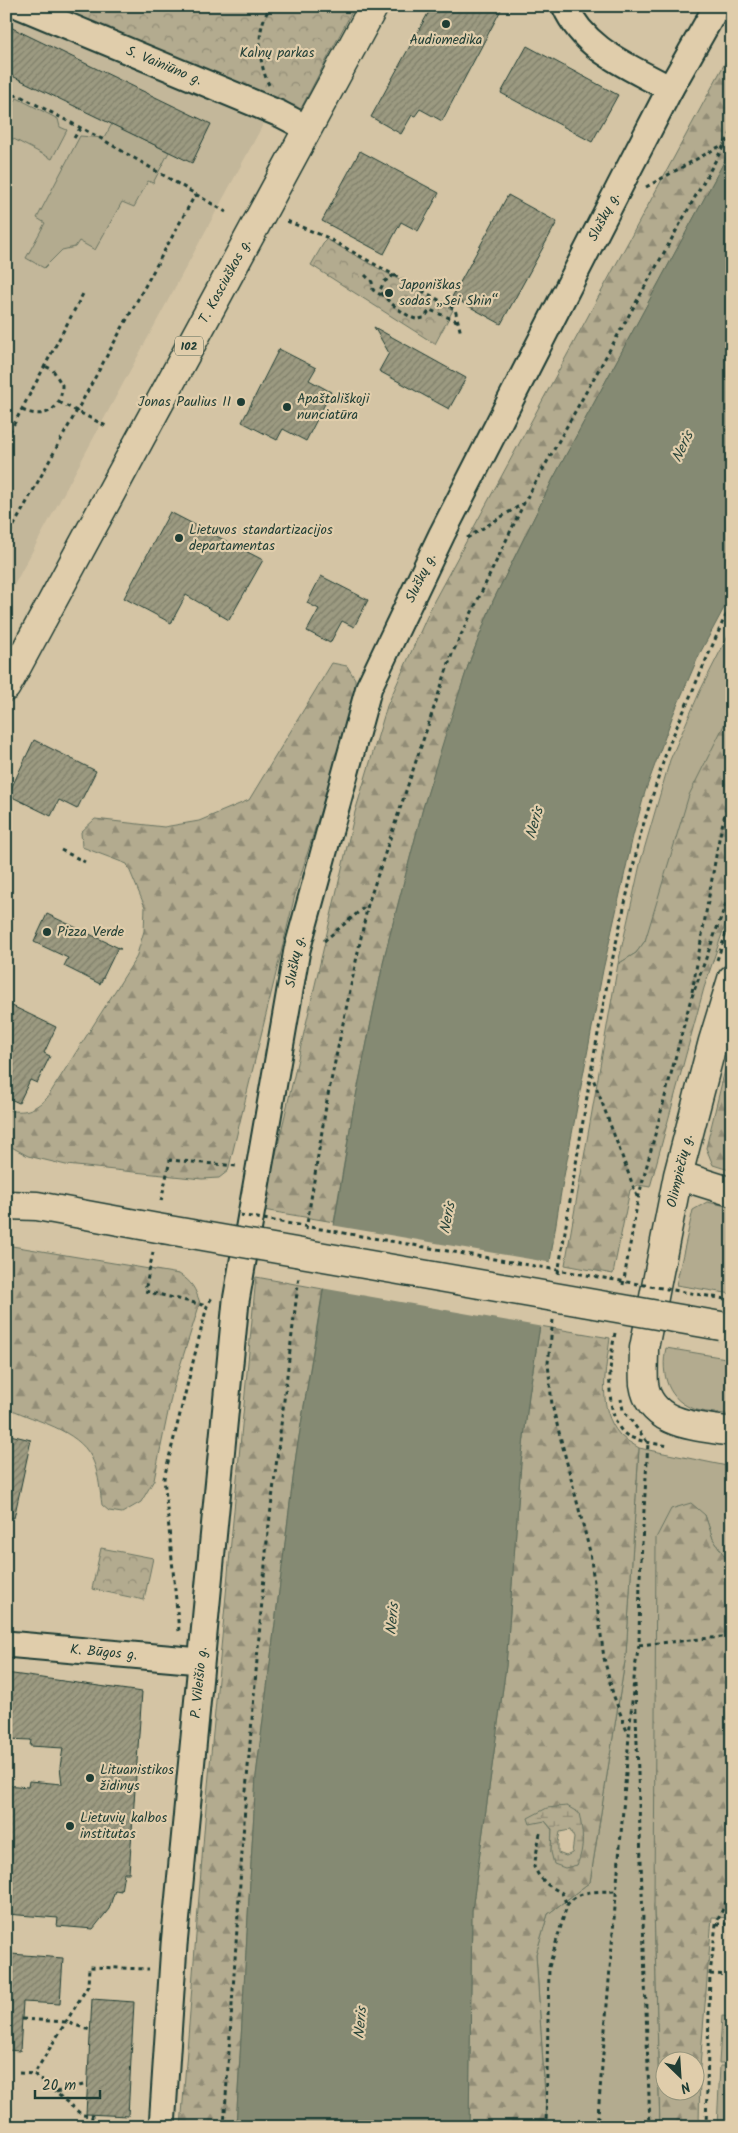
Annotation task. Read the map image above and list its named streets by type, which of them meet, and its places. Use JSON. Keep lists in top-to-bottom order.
{
  "streets": {
    "main road": ["T. Kosciuškos g.", "102", "Olimpiečių g."],
    "street": [
      "S. Vainiūno g.",
      "Sluškų g.",
      "K. Būgos g.",
      "P. Vileišio g."
    ]
  },
  "crossings": [
    ["S. Vainiūno g.", "T. Kosciuškos g."],
    ["Sluškų g.", "P. Vileišio g."],
    ["K. Būgos g.", "P. Vileišio g."]
  ],
  "water": ["Neris"],
  "parks": ["Kalnų parkas"],
  "places": [
    "Audiomedika",
    "Japoniškas sodas „Sei Shin“",
    "Jonas Paulius II",
    "Apaštališkoji nunciatūra",
    "Lietuvos standartizacijos departamentas",
    "Pizza Verde",
    "Lituanistikos židinys",
    "Lietuvių kalbos institutas"
  ],
  "scale_bar": "20 m",
  "north": "bottom right"
}
